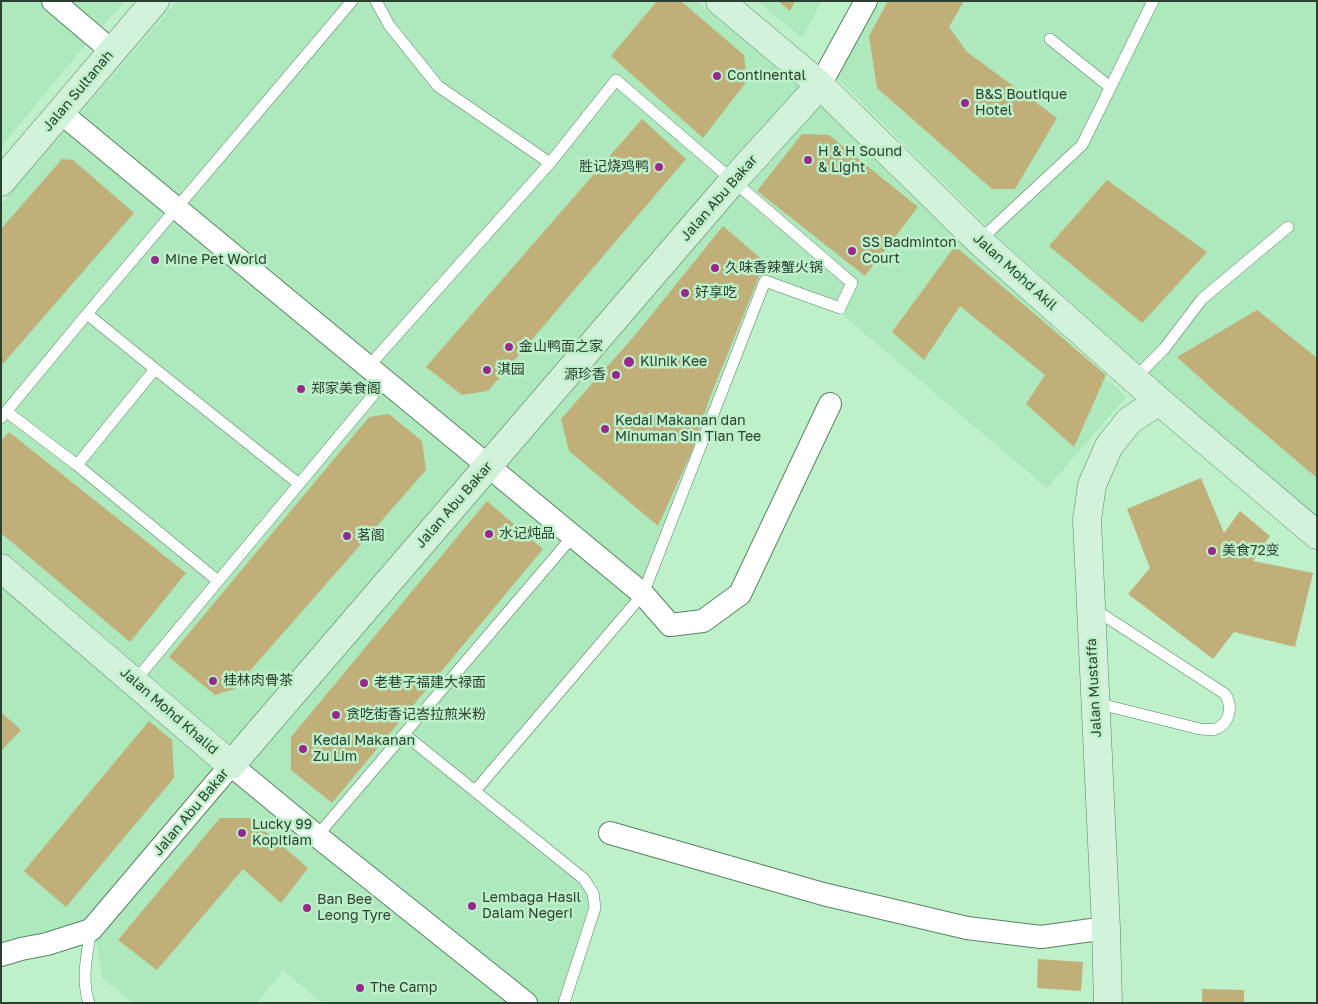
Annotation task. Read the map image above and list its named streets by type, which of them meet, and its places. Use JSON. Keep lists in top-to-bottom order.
{
  "streets": {
    "street": [
      "Jalan Sultanah",
      "Jalan Abu Bakar",
      "Jalan Mohd Akil",
      "Jalan Mustaffa",
      "Jalan Mohd Khalid"
    ]
  },
  "crossings": [
    ["Jalan Abu Bakar", "Jalan Mohd Akil"],
    ["Jalan Abu Bakar", "Jalan Mohd Khalid"],
    ["Jalan Mohd Akil", "Jalan Mustaffa"]
  ],
  "places": [
    "Continental",
    "B&S Boutique Hotel",
    "H & H Sound & Light",
    "胜记烧鸡鸭",
    "SS Badminton Court",
    "Mine Pet World",
    "久味香辣蟹火锅",
    "好享吃",
    "金山鸭面之家",
    "Klinik Kee",
    "淇园",
    "源珍香",
    "郑家美食阁",
    "Kedai Makanan dan Minuman Sin Tian Tee",
    "水记炖品",
    "茗阁",
    "美食72变",
    "桂林肉骨茶",
    "老巷子福建大禄面",
    "贪吃街香记峇拉煎米粉",
    "Kedai Makanan Zu Lim",
    "Lucky 99 Kopitiam",
    "Lembaga Hasil Dalam Negeri",
    "Ban Bee Leong Tyre",
    "The Camp"
  ]
}
